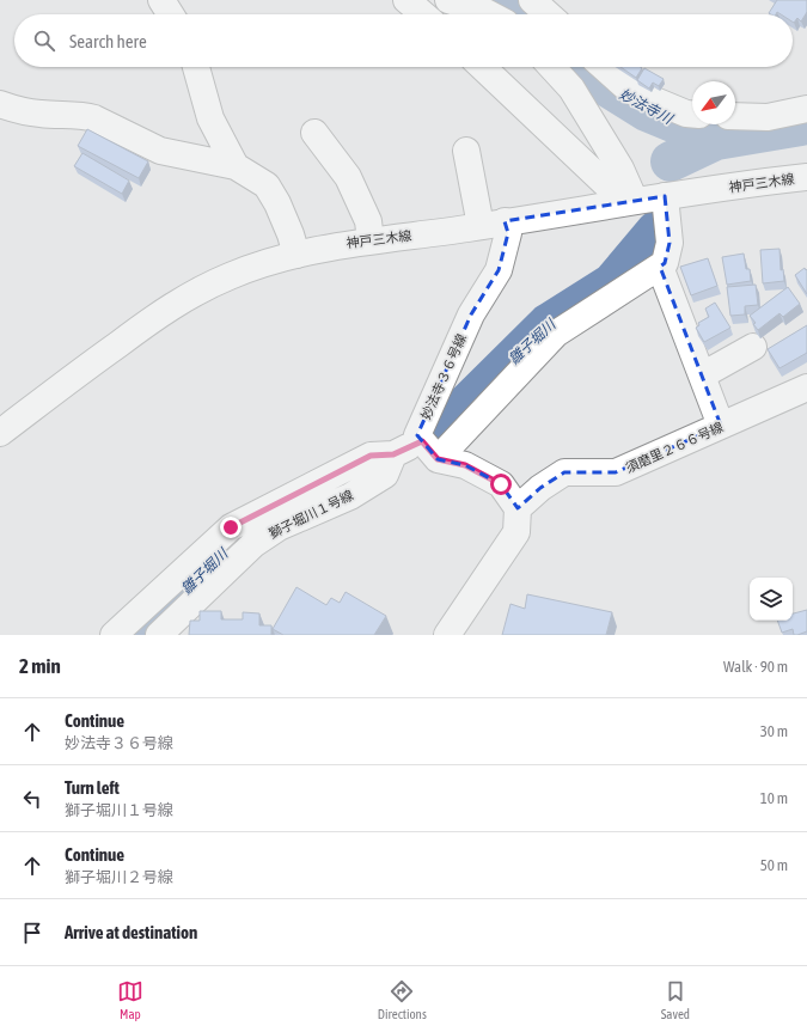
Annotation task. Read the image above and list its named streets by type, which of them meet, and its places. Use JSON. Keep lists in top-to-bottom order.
{
  "streets": {
    "street": [
      "神戸三木線",
      "妙法寺３６号線",
      "須磨里２６６号線",
      "獅子堀川１号線"
    ]
  },
  "crossings": [
    ["神戸三木線", "妙法寺３６号線"]
  ],
  "water": ["妙法寺川", "雛子堀川"],
  "north": "bottom left",
  "page": {
    "search": "Search here",
    "heading": ["2 min", "Walk · 90 m"],
    "list": [
      ["Continue", "妙法寺３６号線", "30 m"],
      ["Turn left", "獅子堀川１号線", "10 m"],
      ["Continue", "獅子堀川２号線", "50 m"],
      "Arrive at destination"
    ],
    "nav": ["Map", "Directions", "Saved"]
  }
}
